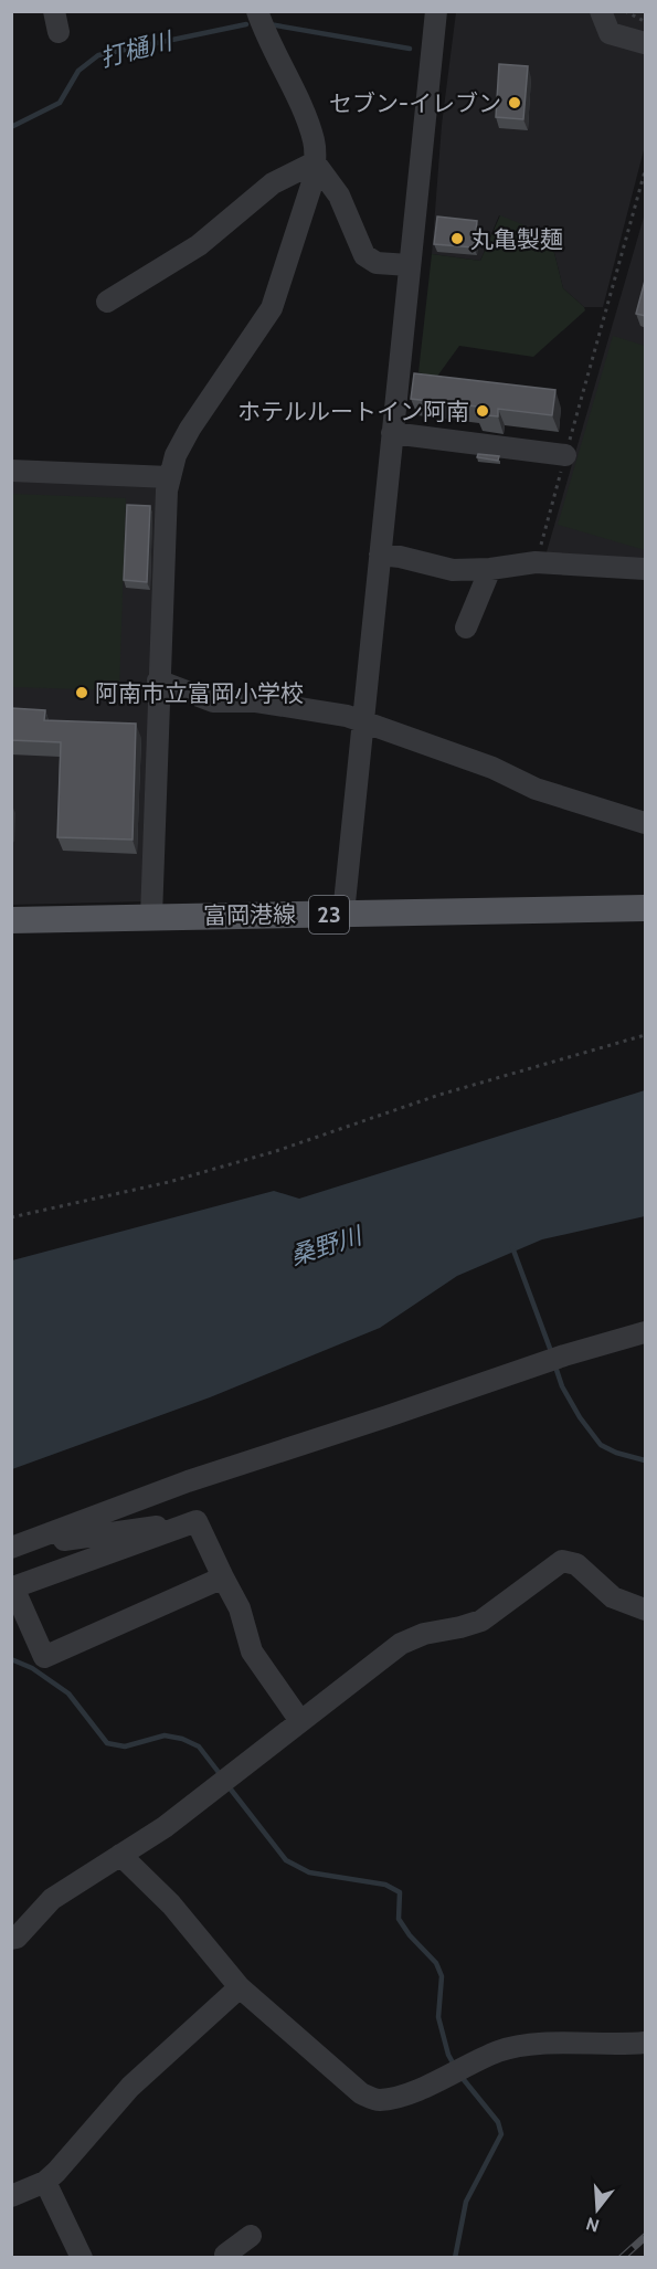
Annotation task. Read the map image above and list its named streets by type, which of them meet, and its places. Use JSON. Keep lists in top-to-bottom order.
{
  "streets": {
    "main road": ["富岡港線", "23"]
  },
  "water": ["打樋川", "桑野川"],
  "places": [
    "セブン-イレブン",
    "丸亀製麺",
    "ホテルルートイン阿南",
    "阿南市立富岡小学校"
  ],
  "north": "bottom"
}
